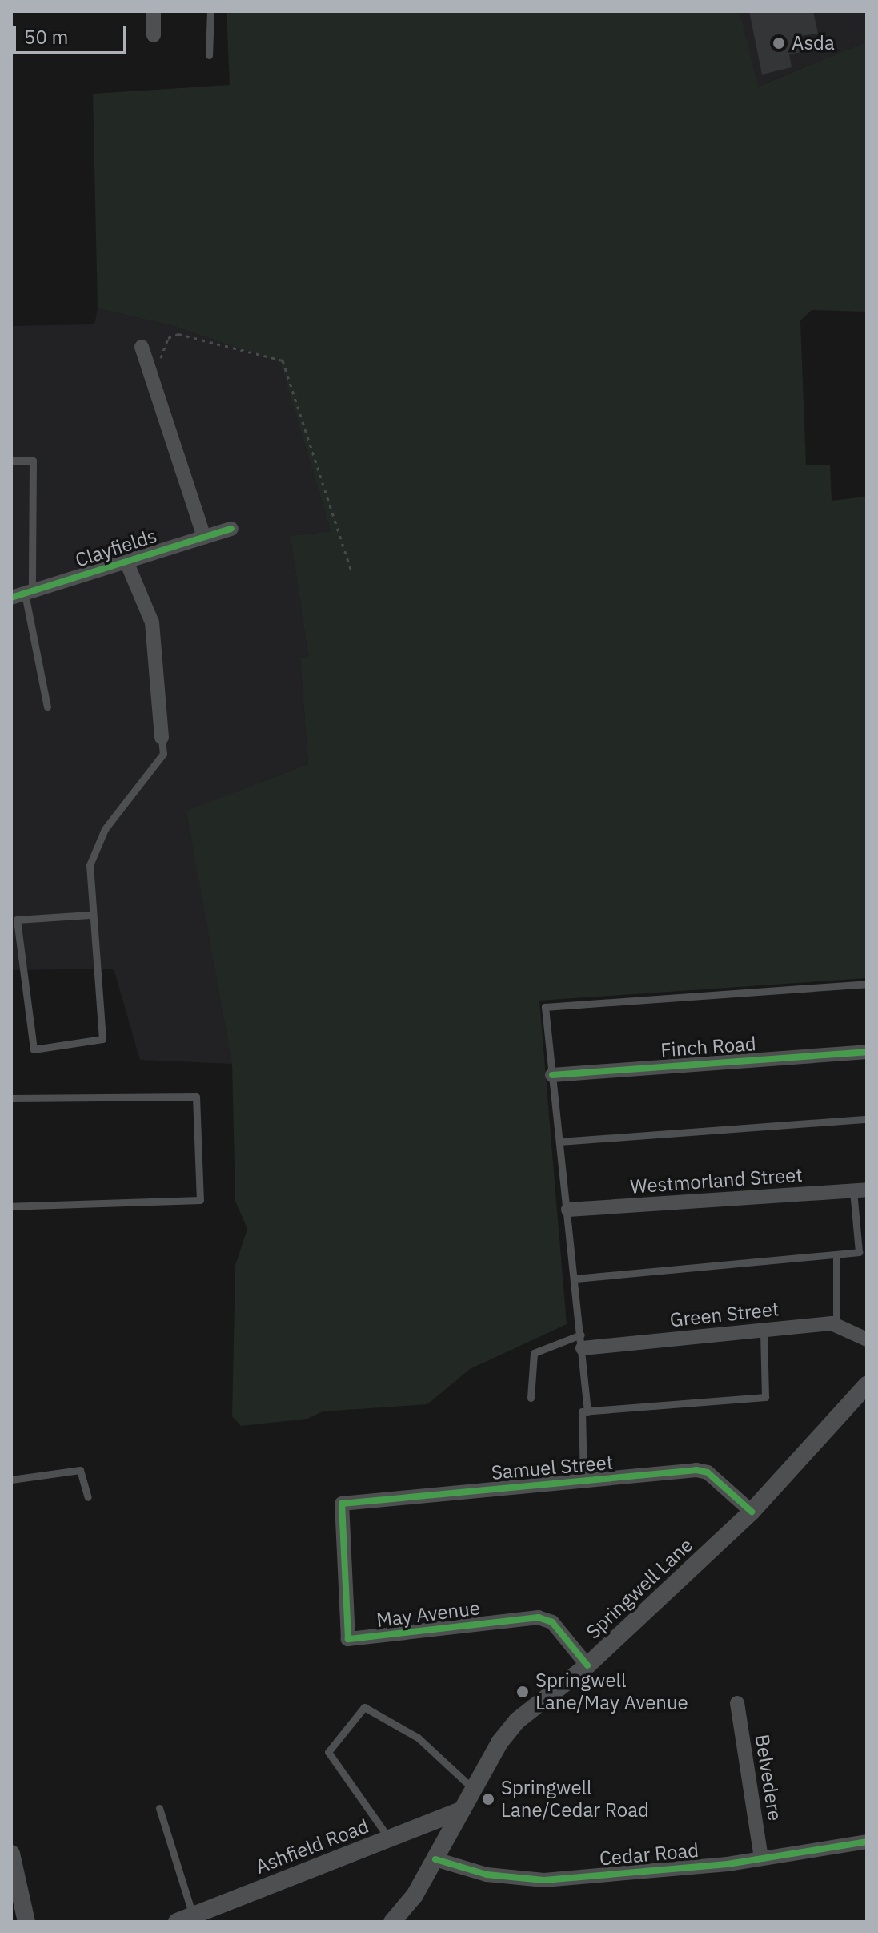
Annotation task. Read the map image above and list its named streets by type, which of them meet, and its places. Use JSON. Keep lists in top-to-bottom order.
{
  "streets": {
    "street": [
      "Clayfields",
      "Finch Road",
      "Westmorland Street",
      "Green Street",
      "Samuel Street",
      "Springwell Lane",
      "May Avenue",
      "Belvedere",
      "Ashfield Road",
      "Cedar Road"
    ]
  },
  "crossings": [
    ["Samuel Street", "Springwell Lane"],
    ["Samuel Street", "May Avenue"],
    ["Springwell Lane", "May Avenue"],
    ["Springwell Lane", "Ashfield Road"],
    ["Springwell Lane", "Cedar Road"],
    ["Belvedere", "Cedar Road"]
  ],
  "places": ["Asda", "Springwell Lane/May Avenue", "Springwell Lane/Cedar Road"],
  "scale_bar": "50 m"
}
